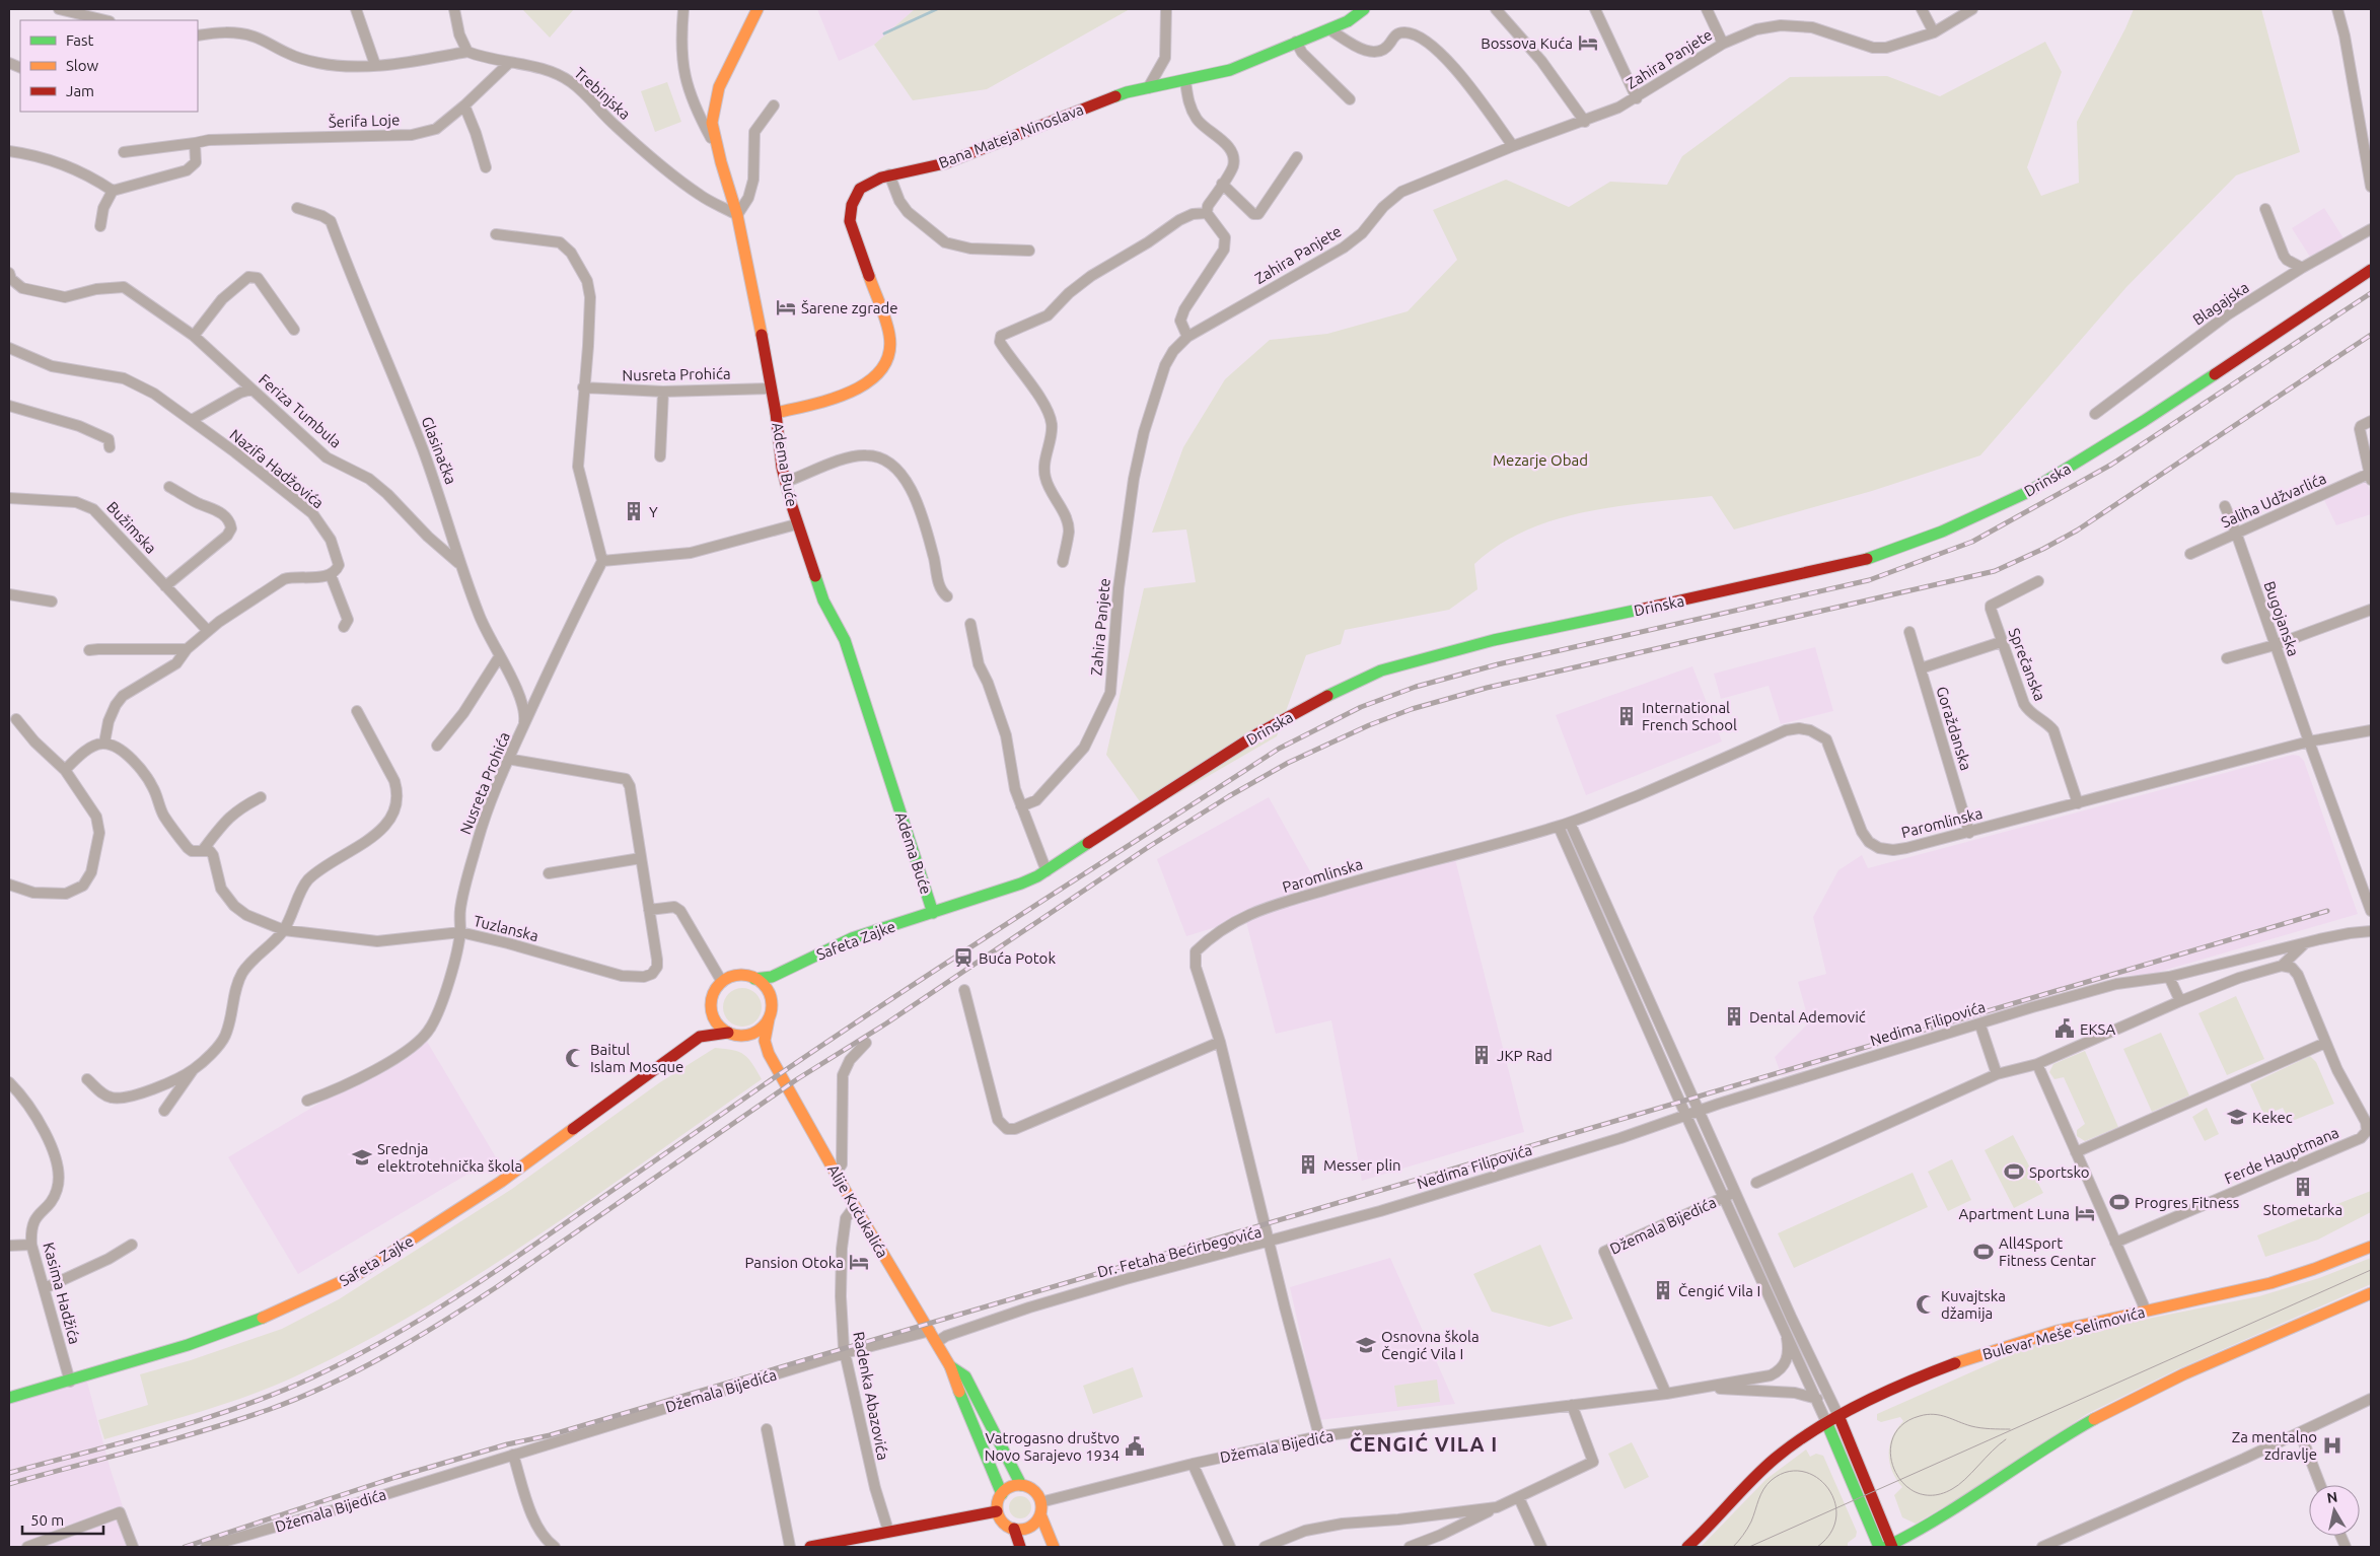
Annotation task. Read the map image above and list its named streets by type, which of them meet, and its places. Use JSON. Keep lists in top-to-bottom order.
{
  "streets": {
    "main road": [
      "Bana Mateja Ninoslava",
      "Adema Buće",
      "Drinska",
      "Safeta Zajke",
      "Alije Kučukalića",
      "Džemala Bijedića",
      "Bulevar Meše Selimovića"
    ],
    "street": [
      "Zahira Panjete",
      "Trebinjska",
      "Šerifa Loje",
      "Blagajska",
      "Nusreta Prohića",
      "Feriza Tumbula",
      "Glasinačka",
      "Nazifa Hadžovića",
      "Saliha Udžvarlića",
      "Bužimska",
      "Bugojanska",
      "Sprečanska",
      "Goraždanska",
      "Paromlinska",
      "Tuzlanska",
      "Nedima Filipovića",
      "Ferde Hauptmana",
      "Dr. Fetaha Bećirbegovića",
      "Kasima Hadžića",
      "Radenka Abazovića"
    ]
  },
  "crossings": [
    ["Trebinjska", "Šerifa Loje"],
    ["Trebinjska", "Adema Buće"],
    ["Bana Mateja Ninoslava", "Adema Buće"],
    ["Nusreta Prohića", "Glasinačka"],
    ["Nusreta Prohića", "Adema Buće"],
    ["Nusreta Prohića", "Tuzlanska"],
    ["Feriza Tumbula", "Glasinačka"],
    ["Adema Buće", "Drinska"],
    ["Adema Buće", "Safeta Zajke"],
    ["Drinska", "Safeta Zajke"],
    ["Saliha Udžvarlića", "Bugojanska"],
    ["Bugojanska", "Paromlinska"],
    ["Sprečanska", "Paromlinska"],
    ["Goraždanska", "Paromlinska"],
    ["Paromlinska", "Nedima Filipovića"],
    ["Paromlinska", "Dr. Fetaha Bećirbegovića"],
    ["Safeta Zajke", "Alije Kučukalića"],
    ["Safeta Zajke", "Kasima Hadžića"],
    ["Nedima Filipovića", "Džemala Bijedića"],
    ["Nedima Filipovića", "Dr. Fetaha Bećirbegovića"],
    ["Alije Kučukalića", "Džemala Bijedića"],
    ["Alije Kučukalića", "Dr. Fetaha Bećirbegovića"],
    ["Alije Kučukalića", "Radenka Abazovića"],
    ["Džemala Bijedića", "Dr. Fetaha Bećirbegovića"],
    ["Džemala Bijedića", "Bulevar Meše Selimovića"],
    ["Džemala Bijedića", "Radenka Abazovića"]
  ],
  "districts": ["ČENGIĆ VILA I"],
  "parks": ["Mezarje Obad"],
  "places": {
    "hotel": [
      "Bossova Kuća",
      "Šarene zgrade",
      "Apartment Luna",
      "Pansion Otoka"
    ],
    "building": [
      "Y",
      "International French School",
      "Dental Ademović",
      "JKP Rad",
      "Messer plin",
      "Stometarka",
      "Čengić Vila I"
    ],
    "station": ["Buća Potok"],
    "public building": ["EKSA", "Vatrogasno društvo Novo Sarajevo 1934"],
    "mosque": ["Baitul Islam Mosque", "Kuvajtska džamija"],
    "school or university": ["Kekec", "Srednja elektrotehnička škola", "Osnovna škola Čengić Vila I"],
    "sports": ["Sportsko", "Progres Fitness", "All4Sport Fitness Centar"],
    "hospital": ["Za mentalno zdravlje"]
  },
  "legend": ["Fast", "Slow", "Jam"],
  "scale_bar": "50 m",
  "north": "top"
}
